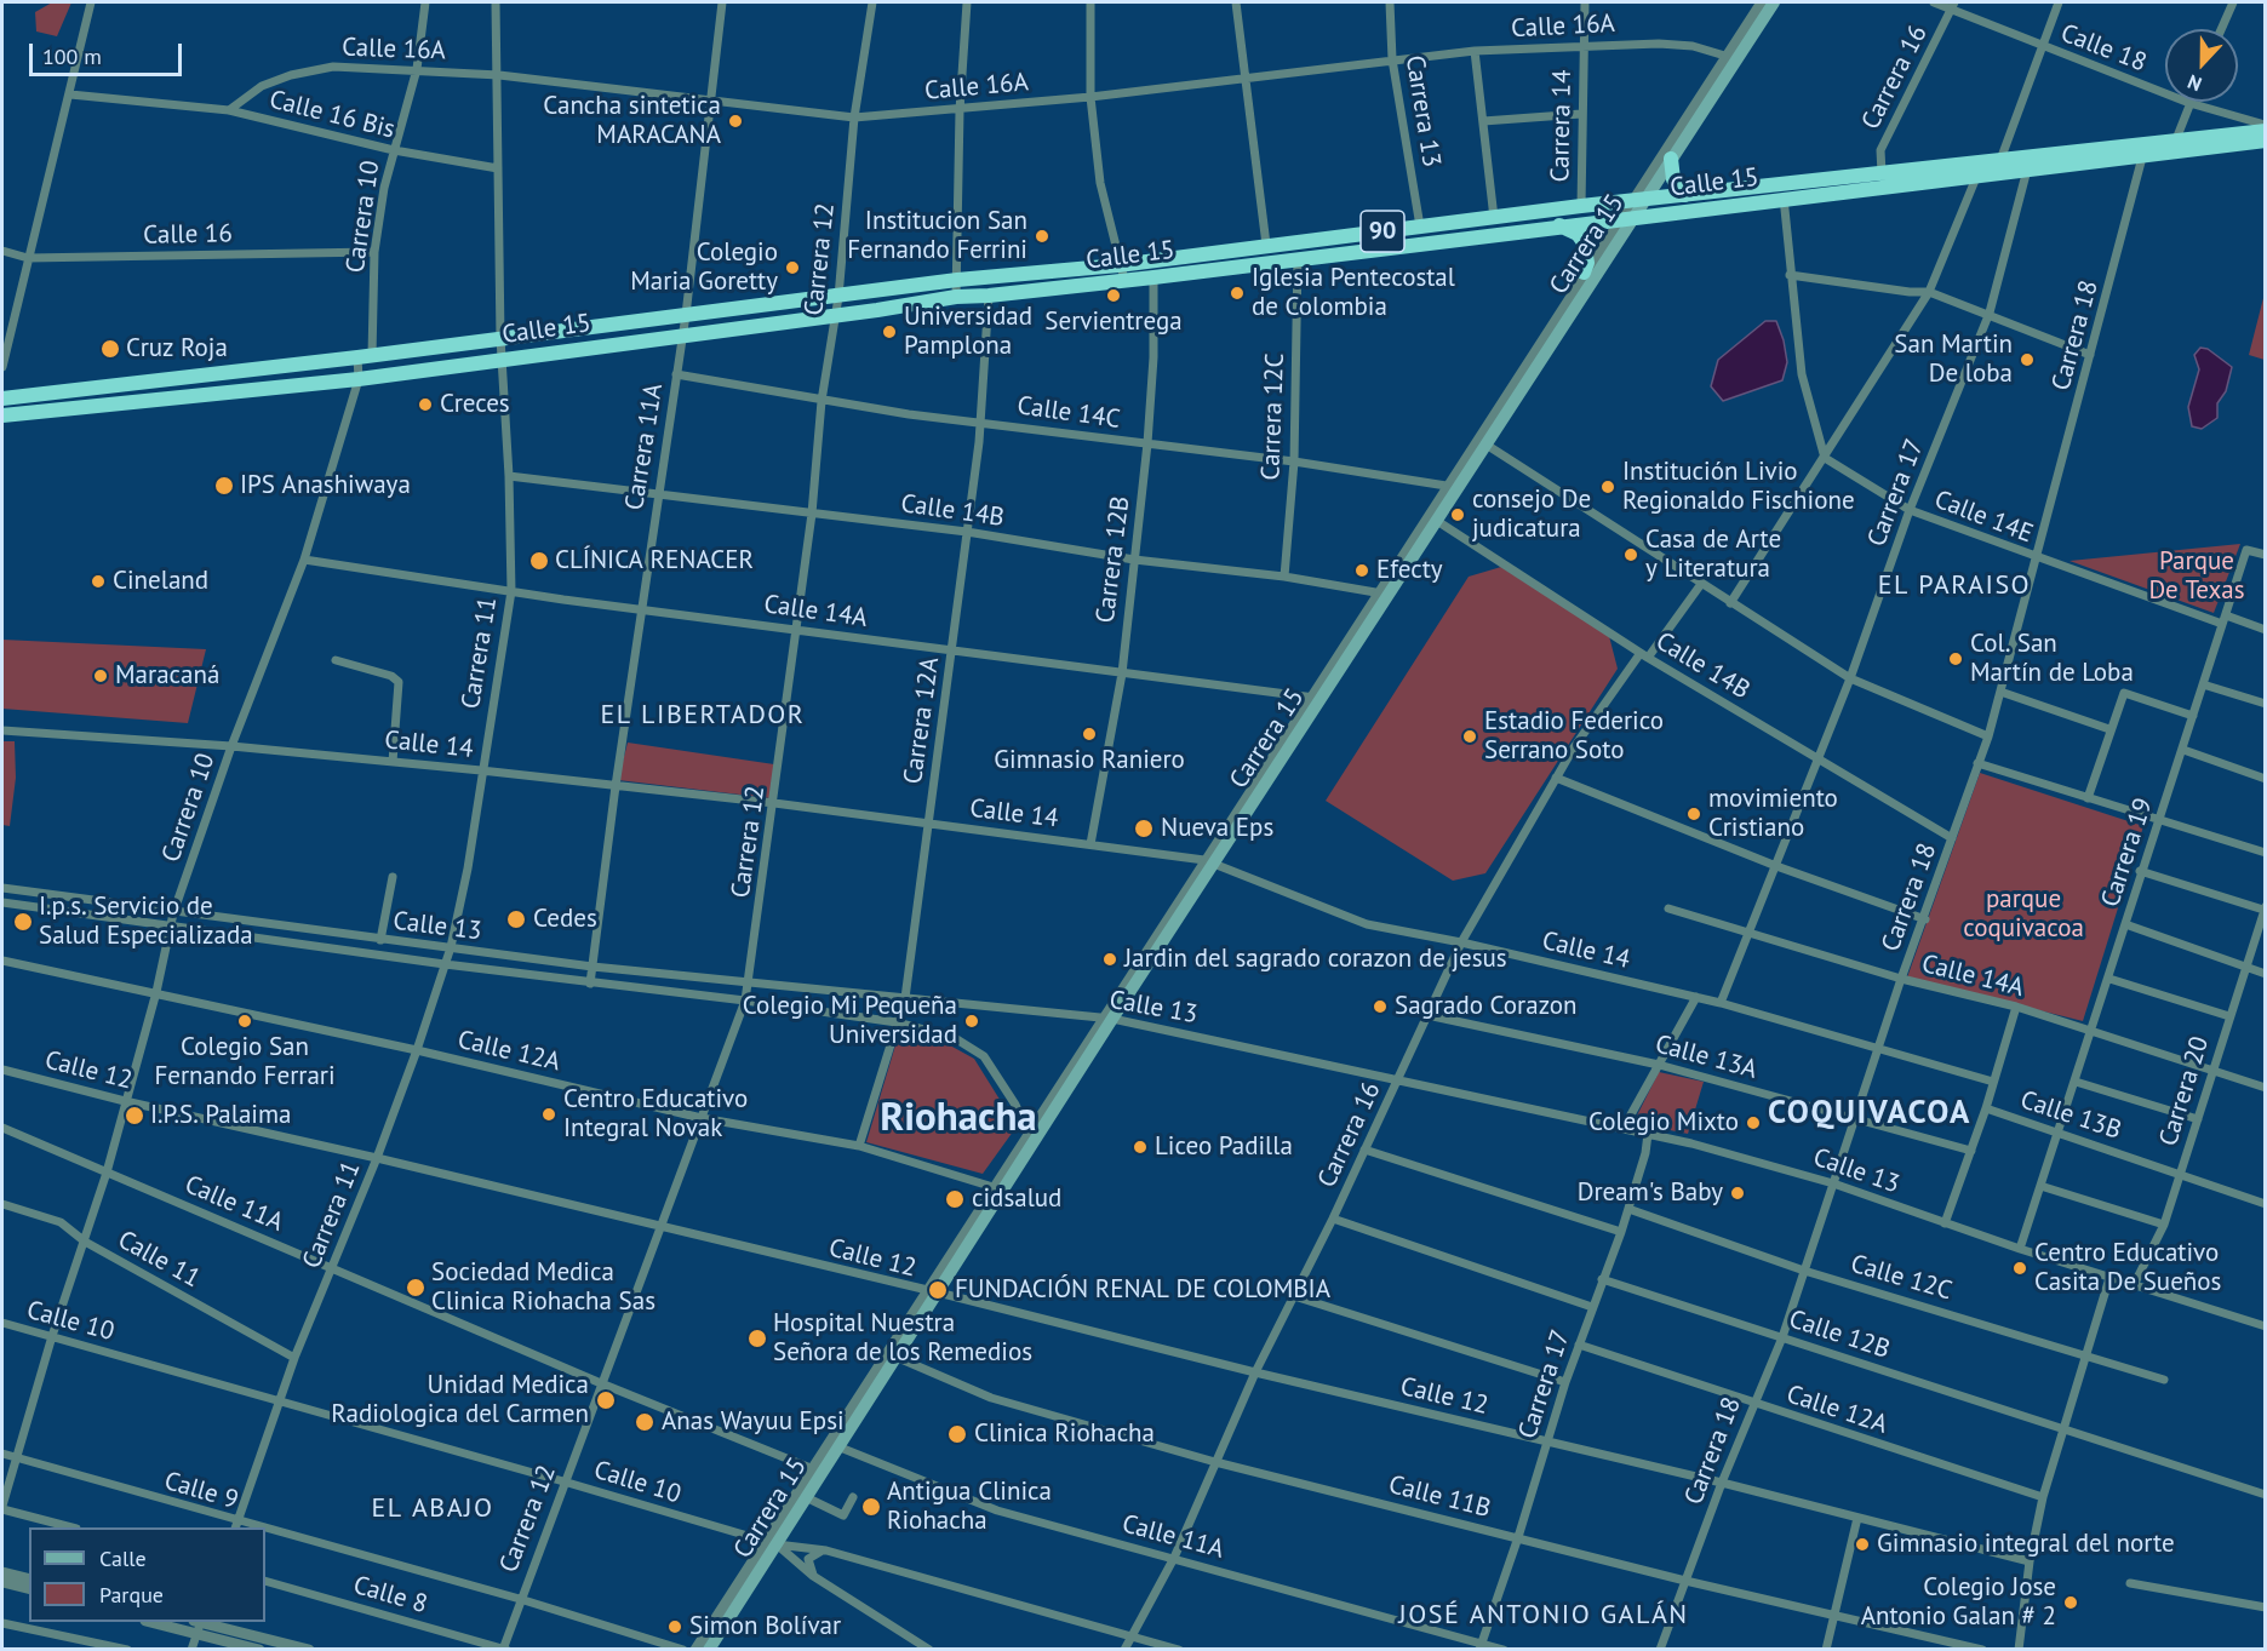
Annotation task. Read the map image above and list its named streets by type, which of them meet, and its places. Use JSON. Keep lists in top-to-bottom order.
{
  "streets": {
    "highway": ["Calle 15", "90"],
    "main road": ["Carrera 15"],
    "street": [
      "Calle 16A",
      "Calle 18",
      "Carrera 16",
      "Carrera 13",
      "Calle 16 Bis",
      "Carrera 14",
      "Carrera 10",
      "Calle 16",
      "Carrera 12",
      "Carrera 18",
      "Calle 14C",
      "Carrera 12C",
      "Carrera 11A",
      "Carrera 17",
      "Calle 14B",
      "Calle 14E",
      "Carrera 12B",
      "Calle 14A",
      "Carrera 11",
      "Carrera 12A",
      "Calle 14",
      "Carrera 19",
      "Calle 13",
      "Calle 12A",
      "Calle 13A",
      "Calle 12",
      "Carrera 20",
      "Calle 13B",
      "Calle 11A",
      "Calle 11",
      "Calle 12C",
      "Calle 10",
      "Calle 12B",
      "Calle 9",
      "Calle 11B",
      "Calle 8"
    ]
  },
  "crossings": [
    ["Calle 16A", "Carrera 13"],
    ["Calle 16A", "Calle 16 Bis"],
    ["Calle 16A", "Carrera 14"],
    ["Calle 16A", "Carrera 10"],
    ["Calle 16A", "Carrera 15"],
    ["Calle 16A", "Carrera 12"],
    ["Calle 16A", "Carrera 11A"],
    ["Calle 16A", "Carrera 11"],
    ["Calle 18", "Carrera 16"],
    ["Calle 18", "Calle 15"],
    ["Carrera 16", "Calle 15"],
    ["Carrera 16", "Calle 14B"],
    ["Carrera 16", "Calle 14"],
    ["Carrera 16", "Calle 13"],
    ["Carrera 16", "Calle 13A"],
    ["Carrera 16", "Calle 12"],
    ["Carrera 16", "Calle 11A"],
    ["Carrera 16", "Calle 10"],
    ["Carrera 16", "Calle 11B"],
    ["Carrera 13", "Calle 15"],
    ["Calle 16 Bis", "Carrera 10"],
    ["Calle 16 Bis", "Carrera 11"],
    ["Carrera 14", "Calle 15"],
    ["Calle 15", "Carrera 10"],
    ["Calle 15", "Carrera 15"],
    ["Calle 15", "Carrera 12"],
    ["Calle 15", "Carrera 18"],
    ["Calle 15", "Carrera 12C"],
    ["Calle 15", "Carrera 11A"],
    ["Calle 15", "Carrera 17"],
    ["Calle 15", "Carrera 12B"],
    ["Calle 15", "Carrera 11"],
    ["Calle 15", "Carrera 12A"],
    ["Carrera 10", "Calle 16"],
    ["Carrera 10", "Calle 14A"],
    ["Carrera 10", "Calle 14"],
    ["Carrera 10", "Calle 13"],
    ["Carrera 10", "Calle 12A"],
    ["Carrera 10", "Calle 12"],
    ["Carrera 10", "Calle 11A"],
    ["Carrera 10", "Calle 11"],
    ["Carrera 10", "Calle 10"],
    ["Carrera 10", "Calle 9"],
    ["Carrera 15", "Calle 14C"],
    ["Carrera 15", "Calle 14B"],
    ["Carrera 15", "Calle 14A"],
    ["Carrera 15", "Calle 14"],
    ["Carrera 15", "Calle 13"],
    ["Carrera 15", "Calle 12A"],
    ["Carrera 15", "Calle 12"],
    ["Carrera 15", "Calle 11A"],
    ["Carrera 15", "Calle 10"],
    ["Carrera 15", "Calle 11B"],
    ["Carrera 12", "Calle 14C"],
    ["Carrera 12", "Calle 14B"],
    ["Carrera 12", "Calle 14A"],
    ["Carrera 12", "Calle 14"],
    ["Carrera 12", "Calle 13"],
    ["Carrera 12", "Calle 12A"],
    ["Carrera 12", "Calle 12"],
    ["Carrera 12", "Calle 11A"],
    ["Carrera 12", "Calle 10"],
    ["Carrera 12", "Calle 9"],
    ["Carrera 12", "Calle 8"],
    ["Carrera 18", "Calle 14B"],
    ["Carrera 18", "Calle 14E"],
    ["Carrera 18", "Calle 14A"],
    ["Carrera 18", "Calle 14"],
    ["Carrera 18", "Calle 13"],
    ["Carrera 18", "Calle 12A"],
    ["Carrera 18", "Calle 13A"],
    ["Carrera 18", "Calle 12"],
    ["Carrera 18", "Calle 12C"],
    ["Carrera 18", "Calle 12B"],
    ["Carrera 18", "Calle 11B"],
    ["Calle 14C", "Carrera 12C"],
    ["Calle 14C", "Carrera 11A"],
    ["Calle 14C", "Carrera 12B"],
    ["Calle 14C", "Carrera 12A"],
    ["Carrera 12C", "Calle 14B"],
    ["Carrera 11A", "Calle 14B"],
    ["Carrera 11A", "Calle 14A"],
    ["Carrera 11A", "Calle 14"],
    ["Carrera 11A", "Calle 13"],
    ["Carrera 17", "Calle 14B"],
    ["Carrera 17", "Calle 14E"],
    ["Carrera 17", "Calle 14A"],
    ["Carrera 17", "Calle 14"],
    ["Carrera 17", "Calle 13"],
    ["Carrera 17", "Calle 12A"],
    ["Carrera 17", "Calle 12"],
    ["Carrera 17", "Calle 11A"],
    ["Carrera 17", "Calle 12C"],
    ["Carrera 17", "Calle 12B"],
    ["Carrera 17", "Calle 11B"],
    ["Calle 14B", "Carrera 12B"],
    ["Calle 14B", "Carrera 11"],
    ["Calle 14B", "Carrera 12A"],
    ["Calle 14E", "Carrera 19"],
    ["Carrera 12B", "Calle 14A"],
    ["Carrera 12B", "Calle 14"],
    ["Calle 14A", "Carrera 11"],
    ["Calle 14A", "Carrera 12A"],
    ["Calle 14A", "Carrera 19"],
    ["Calle 14A", "Carrera 20"],
    ["Carrera 11", "Calle 14"],
    ["Carrera 11", "Calle 13"],
    ["Carrera 11", "Calle 12A"],
    ["Carrera 11", "Calle 12"],
    ["Carrera 11", "Calle 11A"],
    ["Carrera 11", "Calle 11"],
    ["Carrera 11", "Calle 10"],
    ["Carrera 11", "Calle 9"],
    ["Carrera 12A", "Calle 14"],
    ["Carrera 12A", "Calle 13"],
    ["Carrera 12A", "Calle 12A"],
    ["Carrera 19", "Calle 13"],
    ["Carrera 19", "Calle 13B"],
    ["Calle 13", "Carrera 20"],
    ["Carrera 20", "Calle 13B"]
  ],
  "districts": [
    "EL PARAISO",
    "EL LIBERTADOR",
    "COQUIVACOA",
    "Riohacha",
    "EL ABAJO",
    "JOSÉ ANTONIO GALÁN"
  ],
  "parks": ["Parque De Texas", "parque coquivacoa"],
  "places": [
    "Cancha sintetica MARACANA",
    "Institucion San Fernando Ferrini",
    "Colegio Maria Goretty",
    "Iglesia Pentecostal de Colombia",
    "Servientrega",
    "Universidad Pamplona",
    "Cruz Roja",
    "San Martin De loba",
    "Creces",
    "IPS Anashiwaya",
    "Institución Livio Regionaldo Fischione",
    "consejo De judicatura",
    "Casa de Arte y Literatura",
    "CLÍNICA RENACER",
    "Efecty",
    "Cineland",
    "Col. San Martín de Loba",
    "Maracaná",
    "Gimnasio Raniero",
    "Estadio Federico Serrano Soto",
    "movimiento Cristiano",
    "Nueva Eps",
    "Cedes",
    "I.p.s. Servicio de Salud Especializada",
    "Jardin del sagrado corazon de jesus",
    "Sagrado Corazon",
    "Colegio San Fernando Ferrari",
    "Colegio Mi Pequeña Universidad",
    "Centro Educativo Integral Novak",
    "I.P.S. Palaima",
    "Colegio Mixto",
    "Liceo Padilla",
    "Dream's Baby",
    "cidsalud",
    "Centro Educativo Casita De Sueños",
    "Sociedad Medica Clinica Riohacha Sas",
    "FUNDACIÓN RENAL DE COLOMBIA",
    "Hospital Nuestra Señora de los Remedios",
    "Unidad Medica Radiologica del Carmen",
    "Anas Wayuu Epsi",
    "Clinica Riohacha",
    "Antigua Clinica Riohacha",
    "Gimnasio integral del norte",
    "Colegio Jose Antonio Galan # 2",
    "Simon Bolívar"
  ],
  "legend": ["Calle", "Parque"],
  "scale_bar": "100 m",
  "north": "bottom"
}
